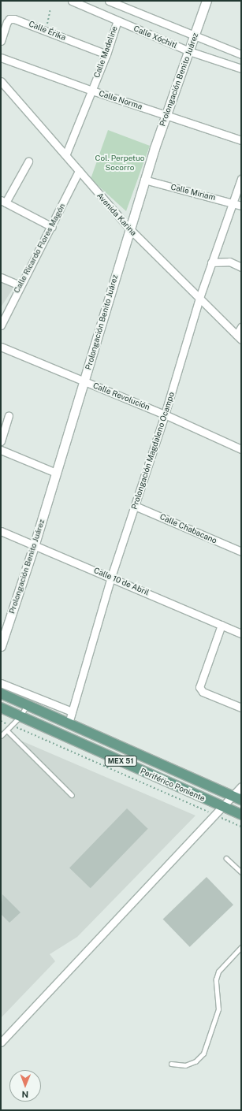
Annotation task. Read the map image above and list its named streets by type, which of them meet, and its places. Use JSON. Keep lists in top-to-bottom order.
{
  "streets": {
    "main road": ["MEX 51", "Periférico Poniente"],
    "street": [
      "Calle Érika",
      "Calle Xóchitl",
      "Calle Madeline",
      "Prolongación Benito Juárez",
      "Calle Norma",
      "Calle Miriam",
      "Avenida Karina",
      "Calle Ricardo Flores Magón",
      "Calle Revolución",
      "Prolongación Magdaleno Ocampo",
      "Calle Chabacano",
      "Calle 10 de Abril"
    ]
  },
  "crossings": [
    ["Calle Érika", "Calle Madeline"],
    ["Calle Xóchitl", "Calle Madeline"],
    ["Calle Xóchitl", "Prolongación Benito Juárez"],
    ["Calle Madeline", "Calle Norma"],
    ["Calle Madeline", "Avenida Karina"],
    ["Prolongación Benito Juárez", "Calle Norma"],
    ["Prolongación Benito Juárez", "Calle Miriam"],
    ["Prolongación Benito Juárez", "Avenida Karina"],
    ["Prolongación Benito Juárez", "Calle Revolución"],
    ["Prolongación Benito Juárez", "Calle 10 de Abril"],
    ["Calle Miriam", "Prolongación Magdaleno Ocampo"],
    ["Avenida Karina", "Calle Ricardo Flores Magón"],
    ["Avenida Karina", "Prolongación Magdaleno Ocampo"],
    ["Calle Revolución", "Prolongación Magdaleno Ocampo"],
    ["Prolongación Magdaleno Ocampo", "Calle Chabacano"],
    ["Prolongación Magdaleno Ocampo", "Calle 10 de Abril"],
    ["Prolongación Magdaleno Ocampo", "Periférico Poniente"]
  ],
  "parks": ["Col. Perpetuo Socorro"],
  "north": "bottom"
}
